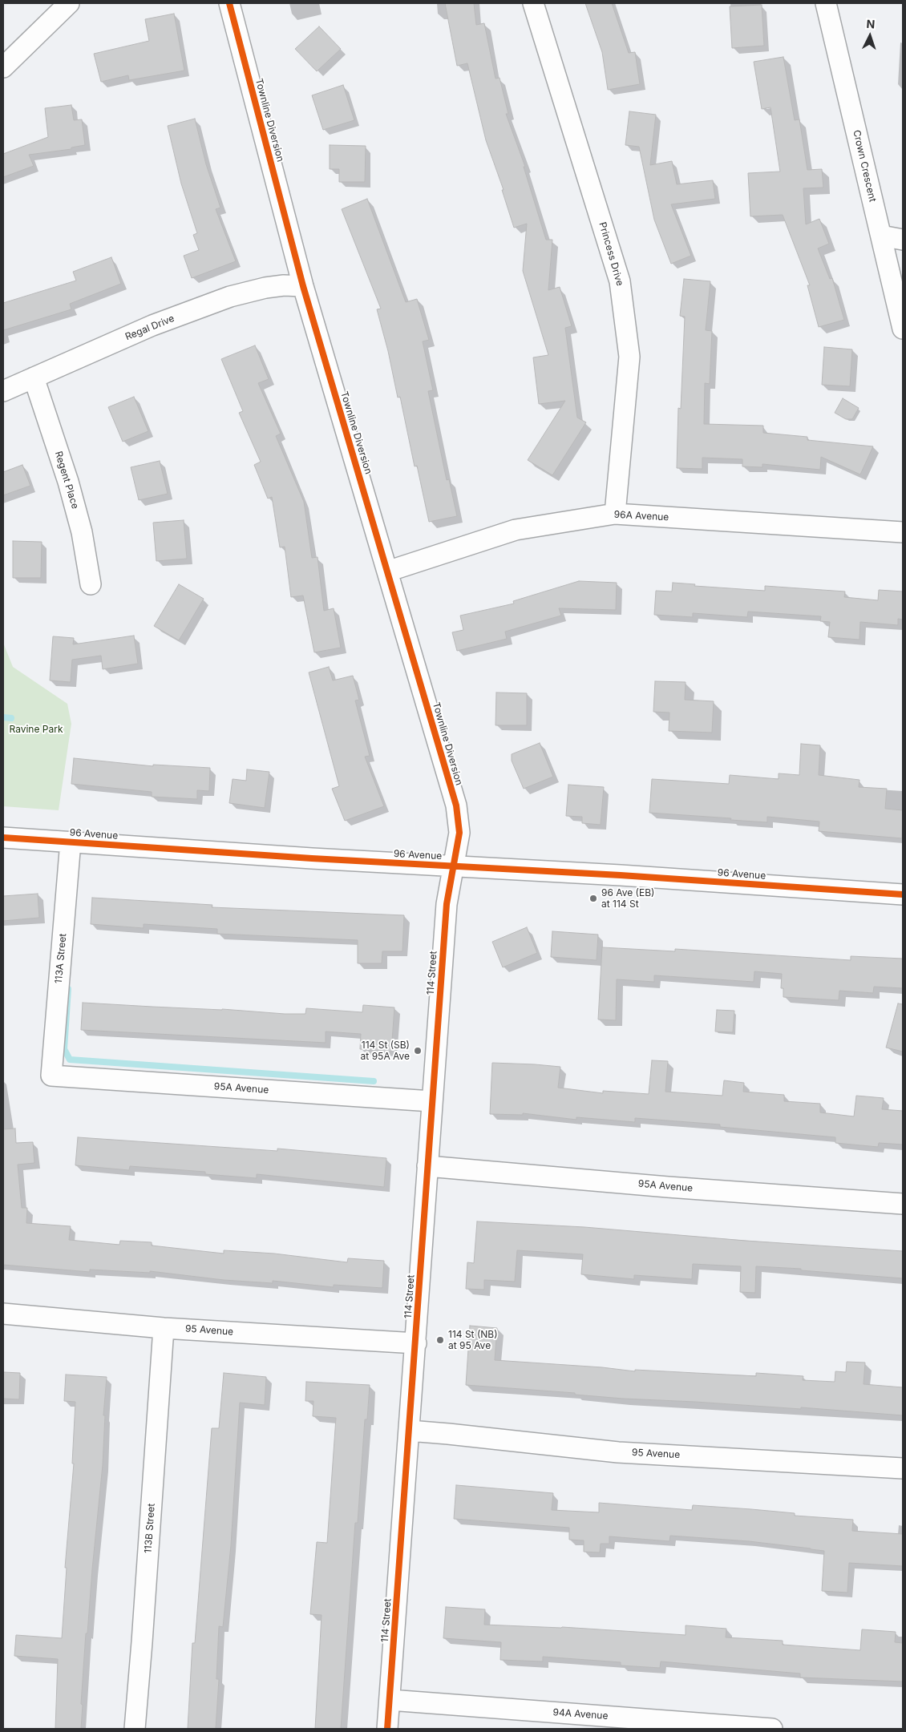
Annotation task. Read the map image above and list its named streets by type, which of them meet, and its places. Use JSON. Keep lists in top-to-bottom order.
{
  "streets": {
    "street": [
      "Townline Diversion",
      "Crown Crescent",
      "Princess Drive",
      "Regal Drive",
      "Regent Place",
      "96A Avenue",
      "96 Avenue",
      "113A Street",
      "114 Street",
      "95A Avenue",
      "95 Avenue",
      "113B Street",
      "94A Avenue"
    ]
  },
  "crossings": [
    ["Townline Diversion", "Regal Drive"],
    ["Townline Diversion", "96A Avenue"],
    ["Townline Diversion", "96 Avenue"],
    ["Townline Diversion", "114 Street"],
    ["Princess Drive", "96A Avenue"],
    ["Regal Drive", "Regent Place"],
    ["96 Avenue", "113A Street"],
    ["96 Avenue", "114 Street"],
    ["113A Street", "95A Avenue"],
    ["114 Street", "95A Avenue"],
    ["114 Street", "95 Avenue"],
    ["114 Street", "94A Avenue"],
    ["95 Avenue", "113B Street"]
  ],
  "parks": ["Ravine Park"],
  "places": ["96 Ave (EB) at 114 St", "114 St (SB) at 95A Ave", "114 St (NB) at 95 Ave"],
  "north": "top"
}
